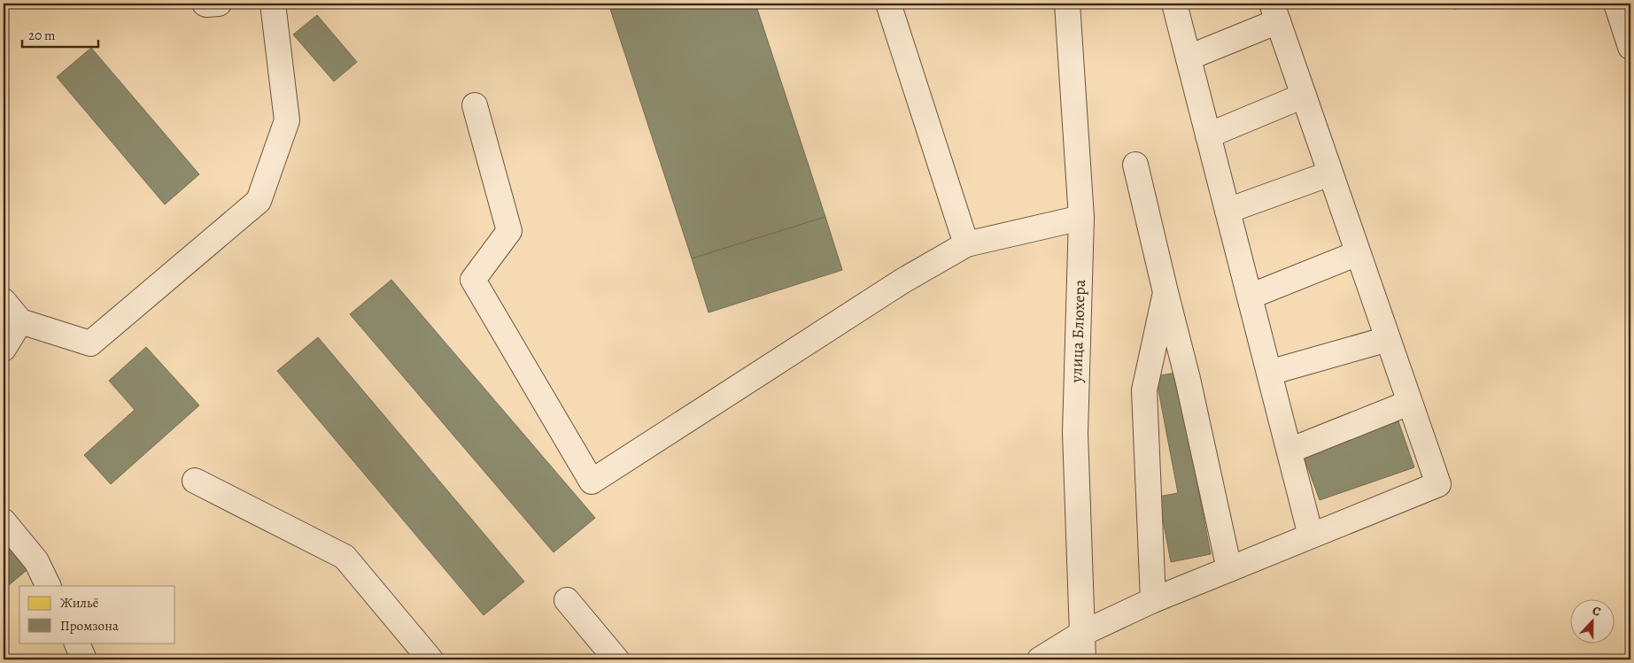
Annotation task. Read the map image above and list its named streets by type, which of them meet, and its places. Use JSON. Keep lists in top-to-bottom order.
{
  "streets": {
    "street": ["улица Блюхера"]
  },
  "legend": ["Жильё", "Промзона"],
  "scale_bar": "20 m",
  "north": "top"
}
